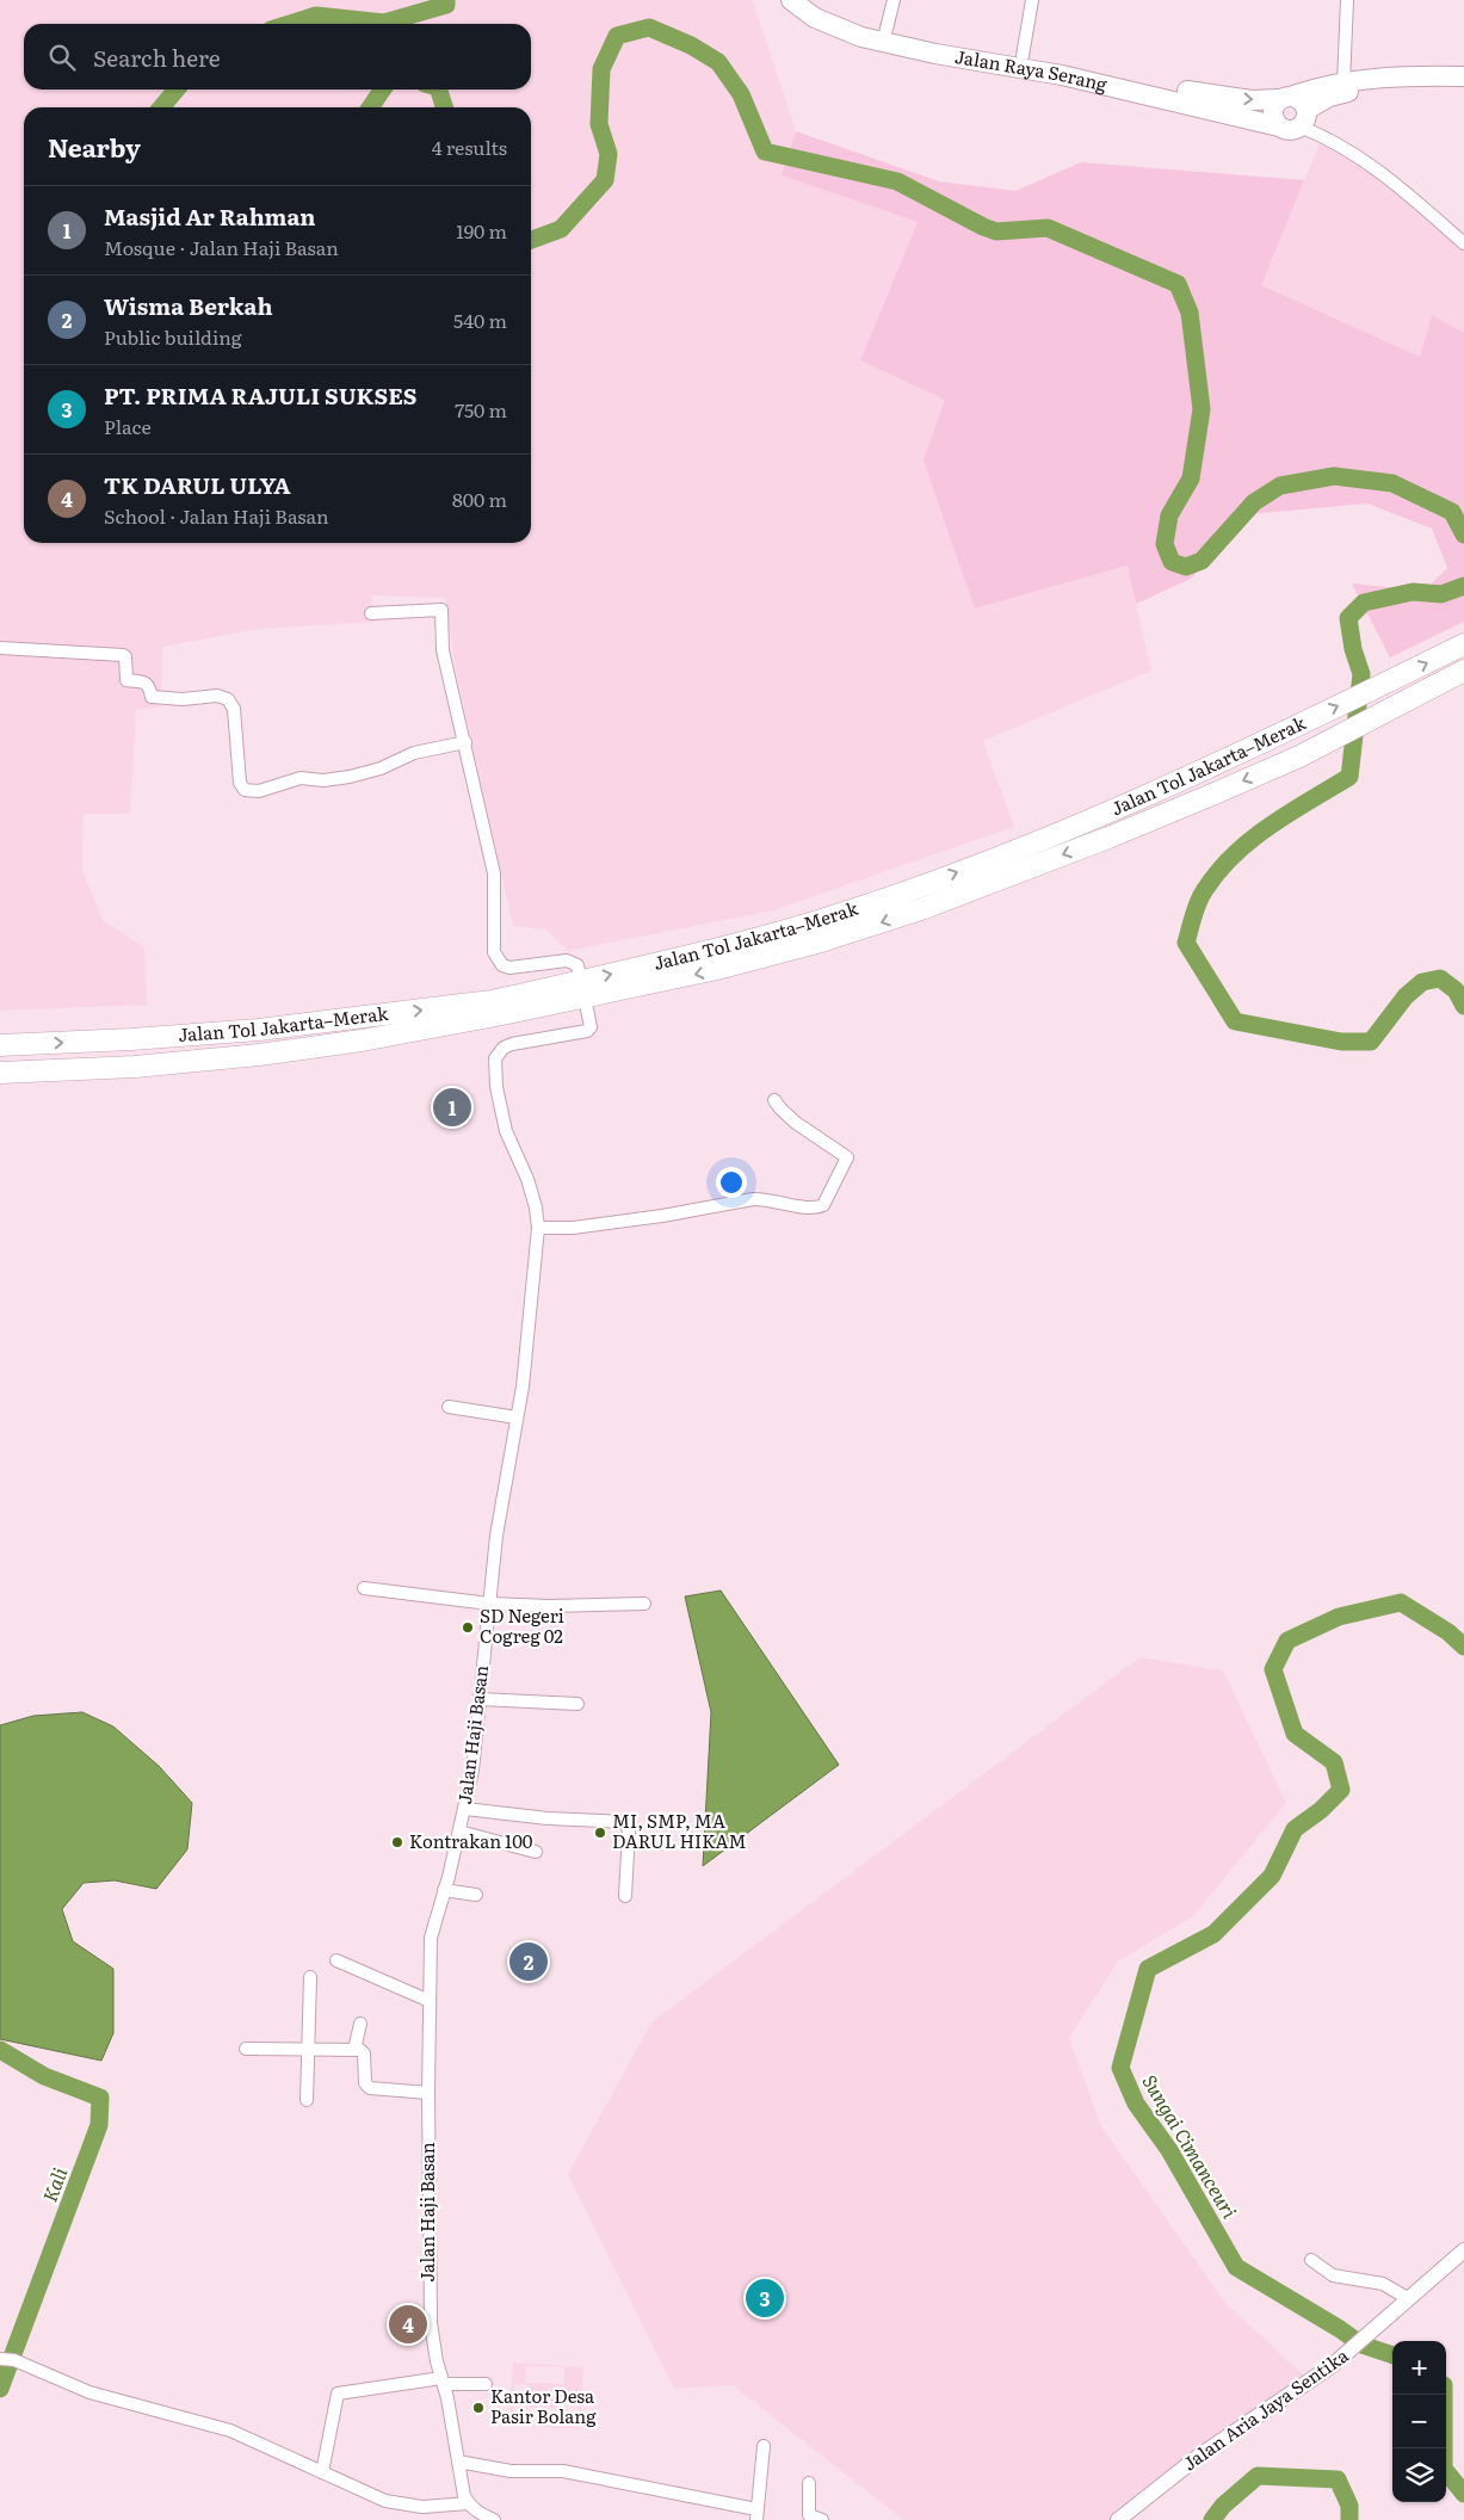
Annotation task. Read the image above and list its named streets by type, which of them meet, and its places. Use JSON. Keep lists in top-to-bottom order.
{
  "streets": {
    "highway": ["Jalan Raya Serang", "Jalan Tol Jakarta–Merak"],
    "street": ["Jalan Haji Basan", "Jalan Aria Jaya Sentika"]
  },
  "water": ["Sungai Cimanceuri", "Kali"],
  "places": [
    "SD Negeri Cogreg 02",
    "MI, SMP, MA DARUL HIKAM",
    "Kontrakan 100",
    "Kantor Desa Pasir Bolang"
  ],
  "page": {
    "search": "Search here",
    "heading": ["Nearby", "4 results"],
    "list": [
      {
        "mark": "1",
        "name": "Masjid Ar Rahman",
        "note": "Mosque · Jalan Haji Basan",
        "value": "190 m"
      },
      {
        "mark": "2",
        "name": "Wisma Berkah",
        "note": "Public building",
        "value": "540 m"
      },
      {
        "mark": "3",
        "name": "PT. PRIMA RAJULI SUKSES",
        "note": "Place",
        "value": "750 m"
      },
      {
        "mark": "4",
        "name": "TK DARUL ULYA",
        "note": "School · Jalan Haji Basan",
        "value": "800 m"
      }
    ],
    "pins": [
      "1",
      "2",
      "3",
      "4"
    ],
    "map_buttons": ["+", "−"]
  }
}
